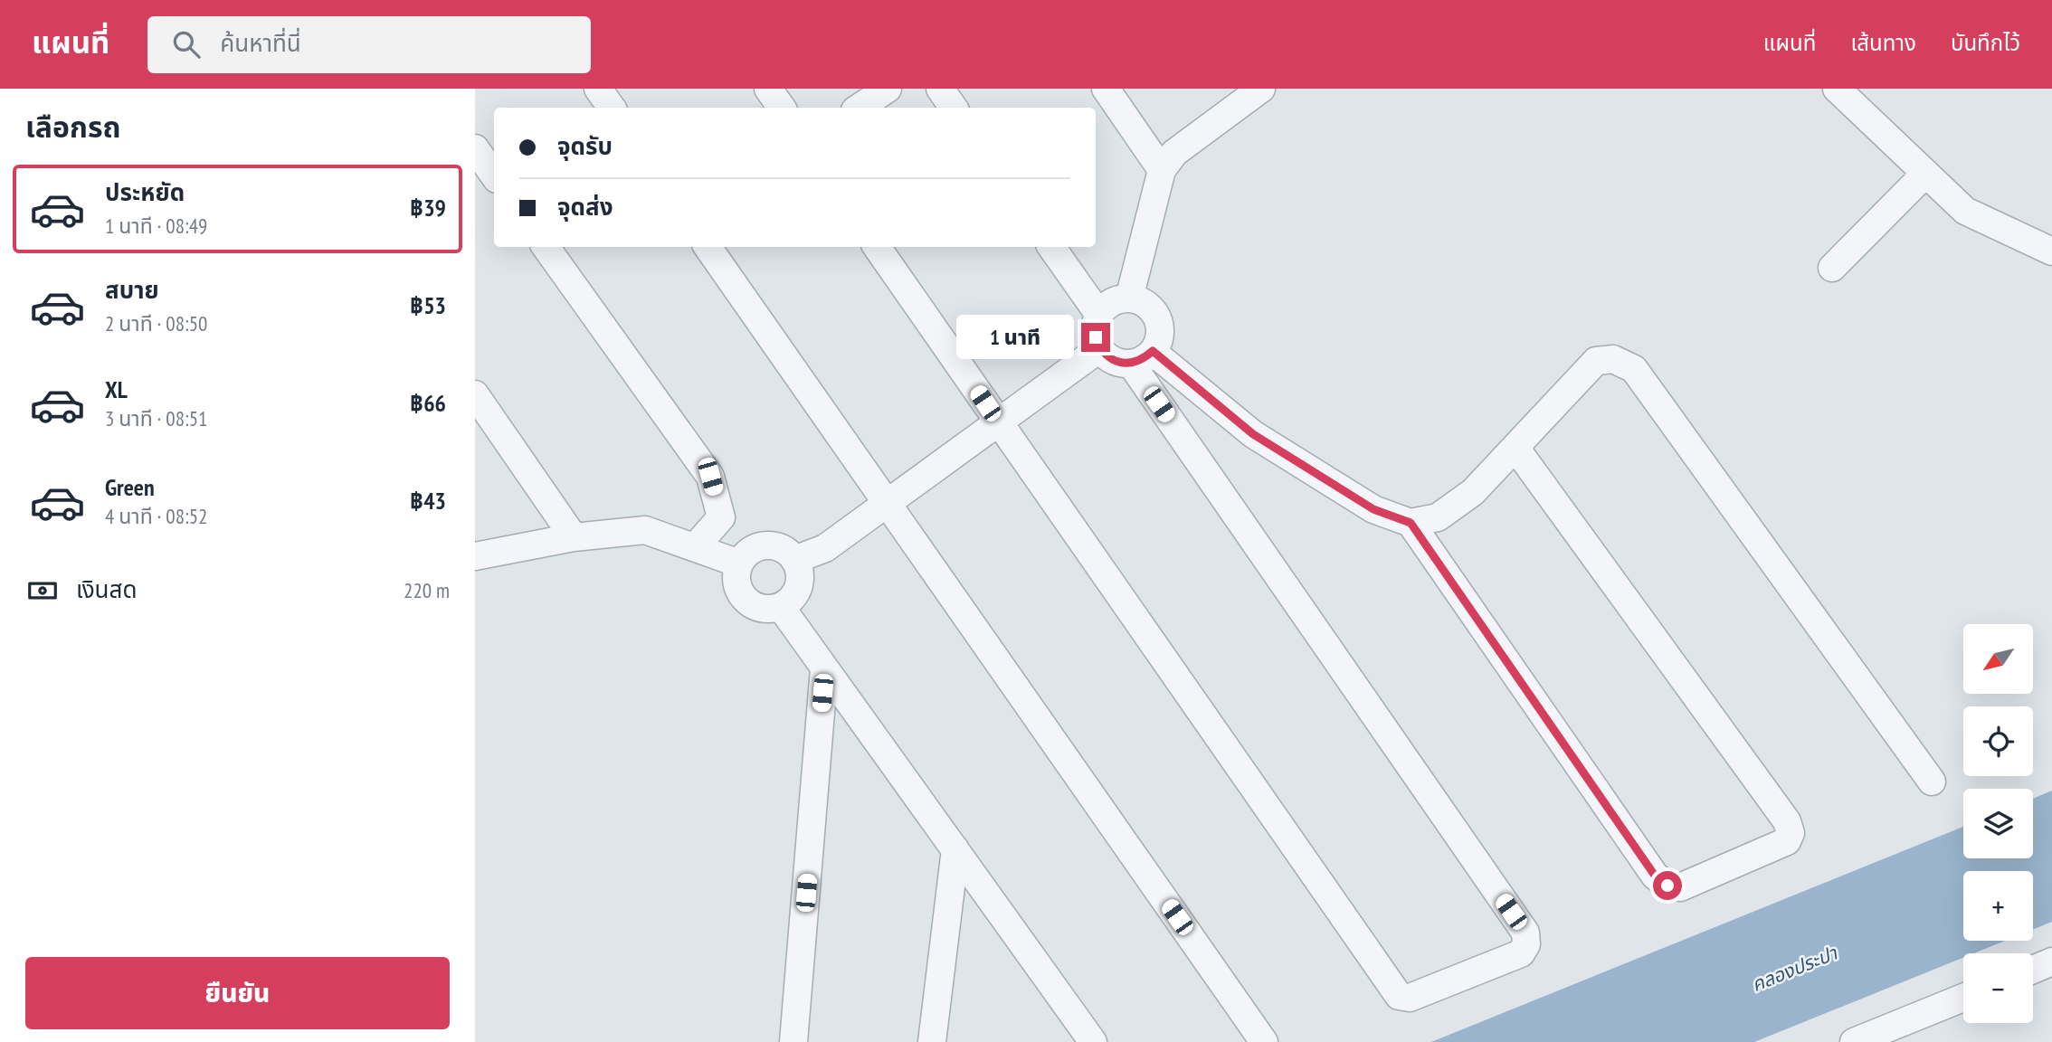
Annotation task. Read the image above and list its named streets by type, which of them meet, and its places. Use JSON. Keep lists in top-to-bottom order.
{
  "water": ["คลองประปา"],
  "north": "bottom left",
  "page": {
    "header": "แผนที่",
    "search": "ค้นหาที่นี่",
    "nav": ["แผนที่", "เส้นทาง", "บันทึกไว้"],
    "heading": "เลือกรถ",
    "banner": ["จุดรับ", "จุดส่ง"],
    "list": [
      {
        "name": "ประหยัด",
        "note": "1 นาที · 08:49",
        "value": "฿39"
      },
      {
        "name": "สบาย",
        "note": "2 นาที · 08:50",
        "value": "฿53"
      },
      {
        "name": "XL",
        "note": "3 นาที · 08:51",
        "value": "฿66"
      },
      {
        "name": "Green",
        "note": "4 นาที · 08:52",
        "value": "฿43"
      }
    ],
    "bubble": "1 นาที",
    "pay": ["เงินสด", "220 m"],
    "map_buttons": ["+", "−"],
    "buttons": "ยืนยัน"
  }
}
